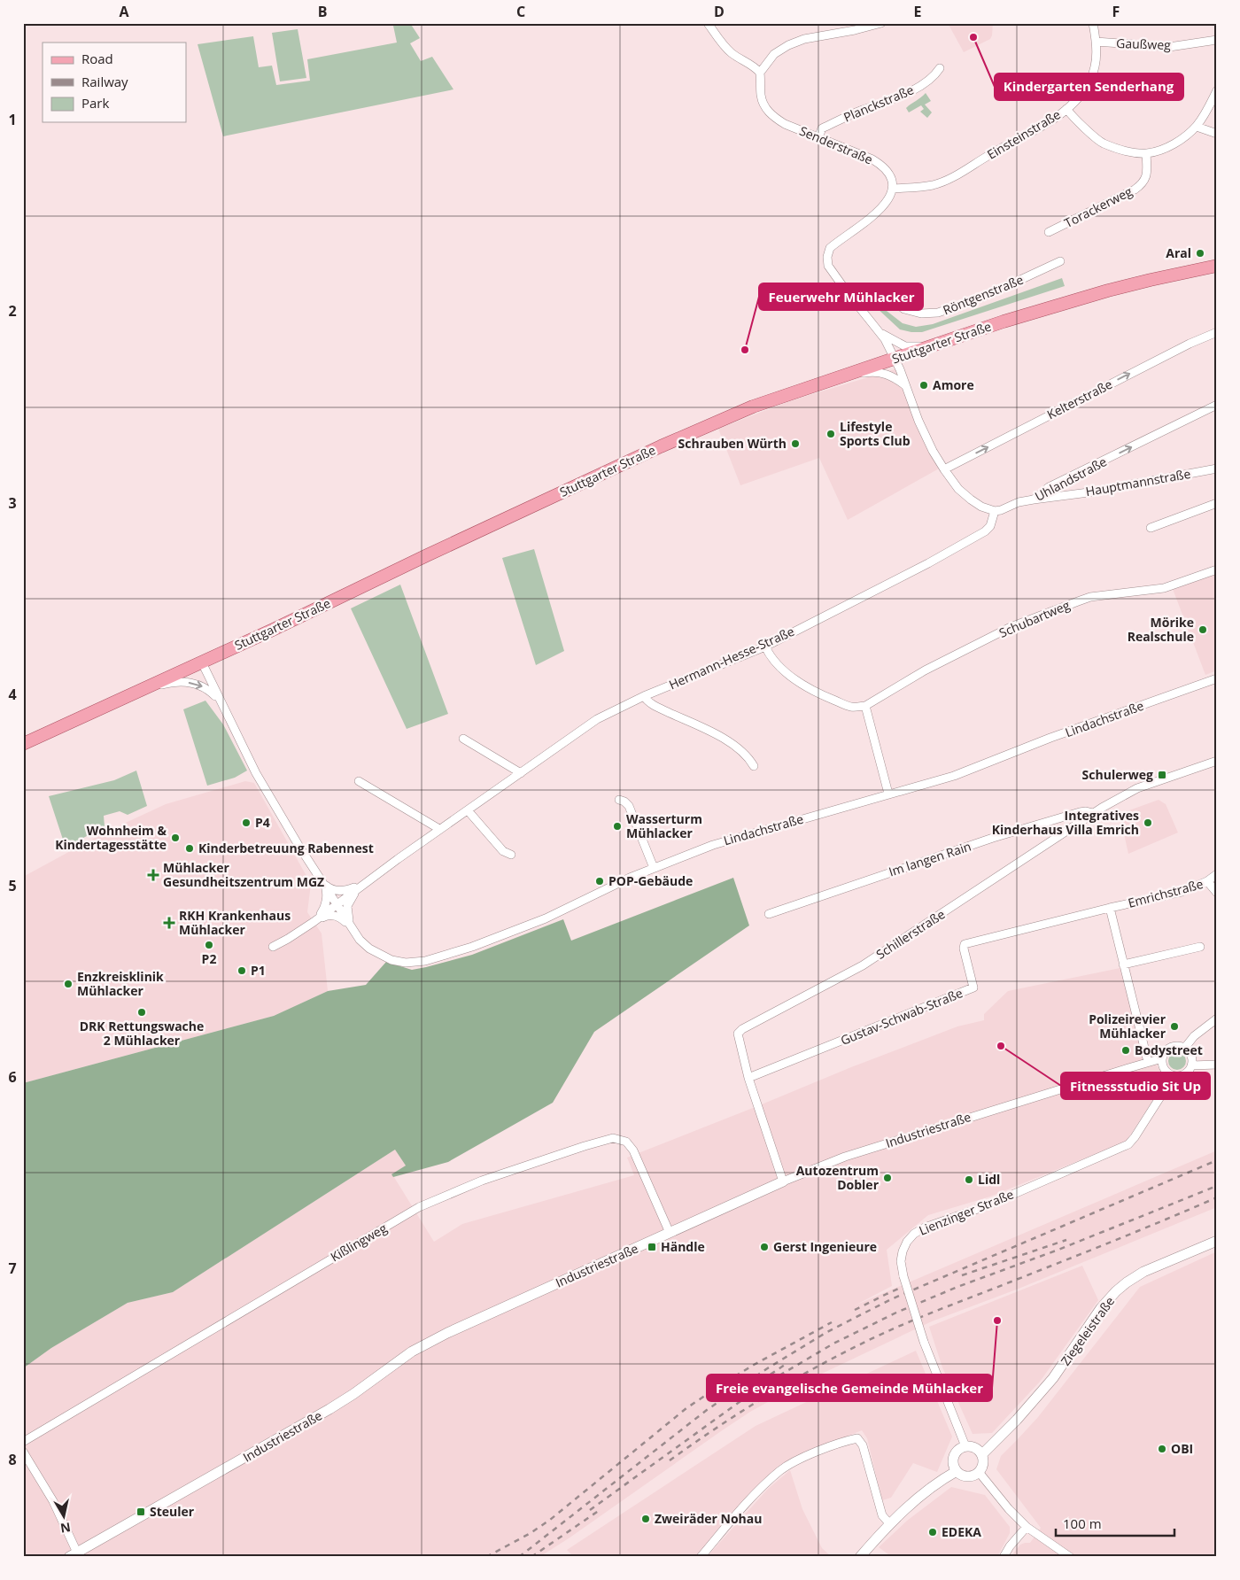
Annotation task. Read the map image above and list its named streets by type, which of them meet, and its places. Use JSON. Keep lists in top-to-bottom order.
{
  "streets": {
    "main road": ["Stuttgarter Straße"],
    "street": [
      "Gaußweg",
      "Planckstraße",
      "Einsteinstraße",
      "Senderstraße",
      "Torackerweg",
      "Röntgenstraße",
      "Kelterstraße",
      "Uhlandstraße",
      "Hauptmannstraße",
      "Schubartweg",
      "Hermann-Hesse-Straße",
      "Lindachstraße",
      "Im langen Rain",
      "Emrichstraße",
      "Schillerstraße",
      "Gustav-Schwab-Straße",
      "Industriestraße",
      "Lienzinger Straße",
      "Kißlingweg",
      "Ziegeleistraße"
    ]
  },
  "crossings": [
    ["Gaußweg", "Einsteinstraße"],
    ["Planckstraße", "Senderstraße"],
    ["Einsteinstraße", "Senderstraße"],
    ["Uhlandstraße", "Hauptmannstraße"],
    ["Uhlandstraße", "Hermann-Hesse-Straße"],
    ["Hermann-Hesse-Straße", "Lindachstraße"],
    ["Im langen Rain", "Schillerstraße"],
    ["Emrichstraße", "Gustav-Schwab-Straße"],
    ["Schillerstraße", "Gustav-Schwab-Straße"],
    ["Schillerstraße", "Industriestraße"],
    ["Industriestraße", "Lienzinger Straße"],
    ["Industriestraße", "Kißlingweg"],
    ["Lienzinger Straße", "Ziegeleistraße"]
  ],
  "one_way": ["Kelterstraße", "Uhlandstraße"],
  "places": {
    "other": [
      "Kindergarten Senderhang",
      "Aral",
      "Feuerwehr Mühlacker",
      "Amore",
      "Lifestyle Sports Club",
      "Schrauben Würth",
      "Mörike Realschule",
      "P4",
      "Integratives Kinderhaus Villa Emrich",
      "Wasserturm Mühlacker",
      "Wohnheim & Kindertagesstätte",
      "Kinderbetreuung Rabennest",
      "POP-Gebäude",
      "P2",
      "P1",
      "Enzkreisklinik Mühlacker",
      "DRK Rettungswache 2 Mühlacker",
      "Polizeirevier Mühlacker",
      "Fitnessstudio Sit Up",
      "Bodystreet",
      "Autozentrum Dobler",
      "Lidl",
      "Gerst Ingenieure",
      "Freie evangelische Gemeinde Mühlacker",
      "OBI",
      "Zweiräder Nohau",
      "EDEKA"
    ],
    "transit": ["Schulerweg", "Händle", "Steuler"],
    "health": ["Mühlacker Gesundheitszentrum MGZ", "RKH Krankenhaus Mühlacker"]
  },
  "legend": ["Road", "Railway", "Park"],
  "scale_bar": "100 m",
  "north": "bottom",
  "grid": {
    "columns": [
      "A",
      "B",
      "C",
      "D",
      "E",
      "F"
    ],
    "rows": [
      "1",
      "2",
      "3",
      "4",
      "5",
      "6",
      "7",
      "8"
    ]
  }
}
